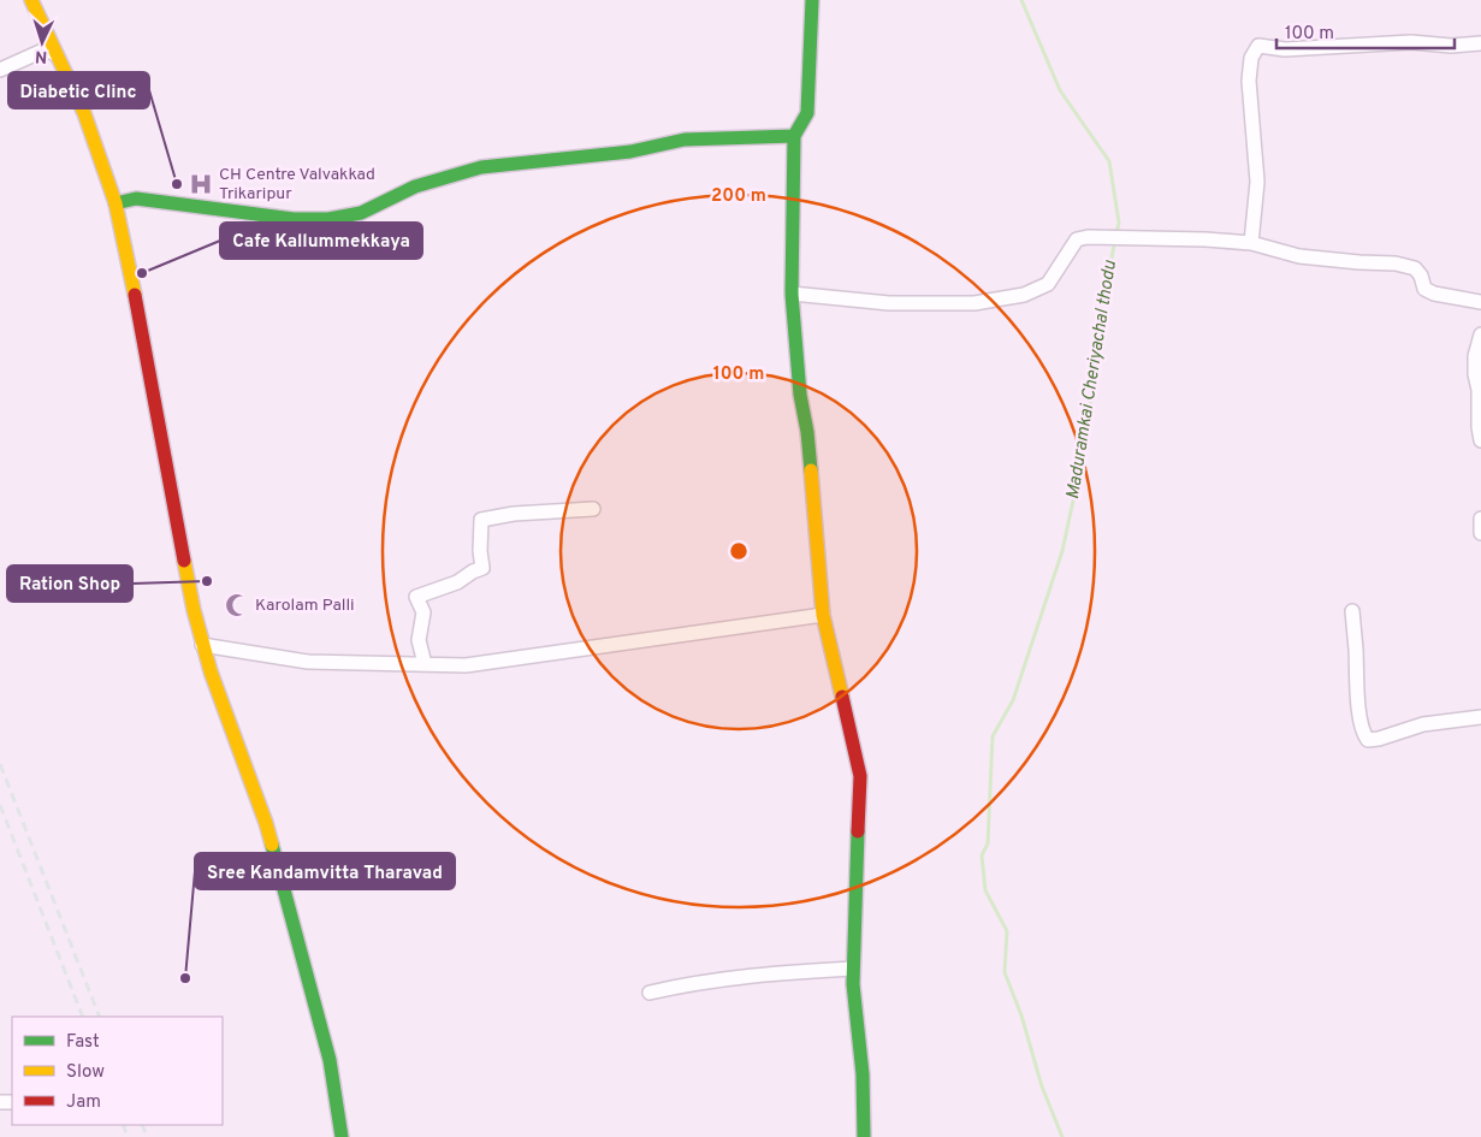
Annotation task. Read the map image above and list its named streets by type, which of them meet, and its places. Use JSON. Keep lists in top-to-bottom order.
{
  "water": ["Maduramkai Cheriyachal thodu"],
  "places": {
    "other": [
      "Diabetic Clinc",
      "Cafe Kallummekkaya",
      "Ration Shop",
      "Sree Kandamvitta Tharavad"
    ],
    "hospital": ["CH Centre Valvakkad Trikaripur"],
    "mosque": ["Karolam Palli"]
  },
  "legend": ["Fast", "Slow", "Jam"],
  "scale_bar": "100 m",
  "north": "bottom",
  "rings": ["200 m", "100 m"]
}
